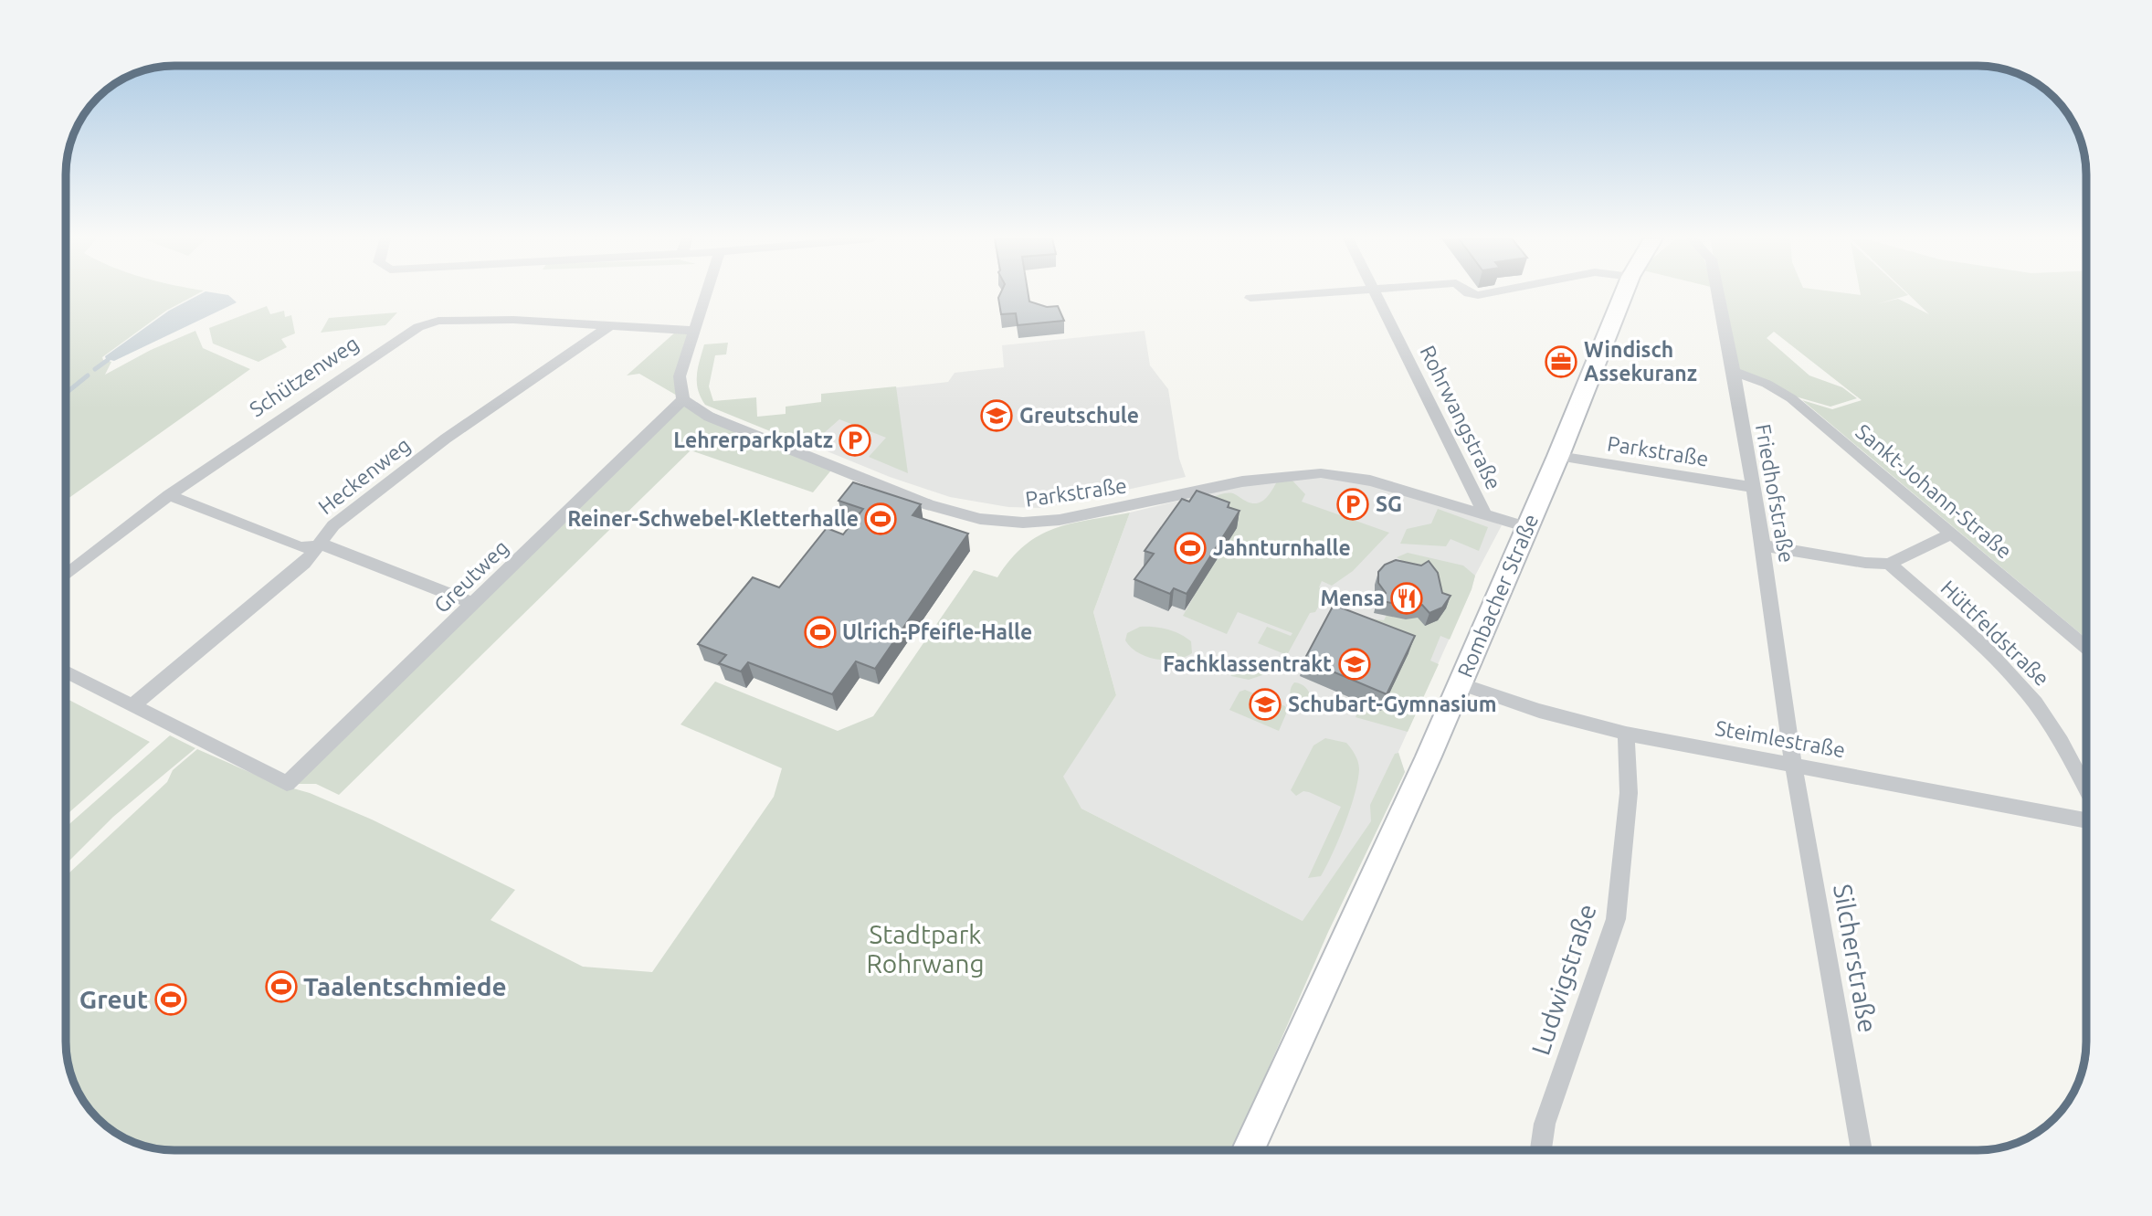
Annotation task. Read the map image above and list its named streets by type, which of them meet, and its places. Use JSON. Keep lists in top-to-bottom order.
{
  "streets": {
    "main road": ["Rombacher Straße"],
    "street": [
      "Schützenweg",
      "Rohrwangstraße",
      "Parkstraße",
      "Heckenweg",
      "Sankt-Johann-Straße",
      "Friedhofstraße",
      "Greutweg",
      "Hüttfeldstraße",
      "Steimlestraße",
      "Silcherstraße",
      "Ludwigstraße"
    ]
  },
  "crossings": [
    ["Schützenweg", "Heckenweg"],
    ["Rohrwangstraße", "Parkstraße"],
    ["Parkstraße", "Friedhofstraße"],
    ["Parkstraße", "Greutweg"],
    ["Parkstraße", "Rombacher Straße"],
    ["Heckenweg", "Greutweg"],
    ["Sankt-Johann-Straße", "Friedhofstraße"],
    ["Friedhofstraße", "Steimlestraße"],
    ["Friedhofstraße", "Silcherstraße"],
    ["Rombacher Straße", "Steimlestraße"],
    ["Steimlestraße", "Silcherstraße"],
    ["Steimlestraße", "Ludwigstraße"]
  ],
  "parks": ["Stadtpark Rohrwang"],
  "places": {
    "office": ["Windisch Assekuranz"],
    "school or university": ["Greutschule", "Fachklassentrakt", "Schubart-Gymnasium"],
    "parking": ["Lehrerparkplatz", "SG"],
    "sports": [
      "Reiner-Schwebel-Kletterhalle",
      "Jahnturnhalle",
      "Ulrich-Pfeifle-Halle",
      "Taalentschmiede",
      "Greut"
    ],
    "restaurant": ["Mensa"]
  }
}
